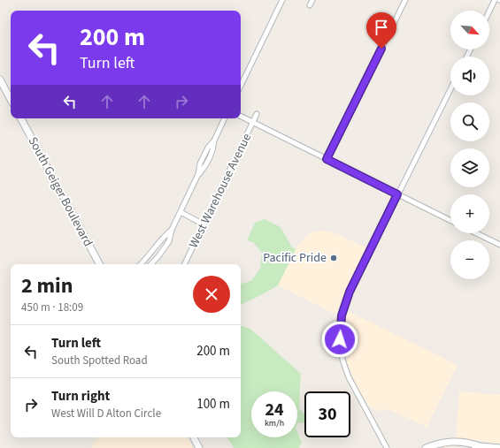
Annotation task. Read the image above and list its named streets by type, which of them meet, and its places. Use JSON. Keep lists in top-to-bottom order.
{
  "streets": {
    "street": ["West Warehouse Avenue", "South Geiger Boulevard"]
  },
  "places": ["Pacific Pride"],
  "north": "bottom right",
  "page": {
    "map_buttons": ["+", "−"],
    "turn": ["200 m", "Turn left"],
    "heading": ["2 min", "450 m · 18:09"],
    "list": [
      {
        "name": "Turn left",
        "note": "South Spotted Road",
        "value": "200 m"
      },
      {
        "name": "Turn right",
        "note": "West Will D Alton Circle",
        "value": "100 m"
      }
    ],
    "speed": "24 km/h",
    "limit": "30"
  }
}
